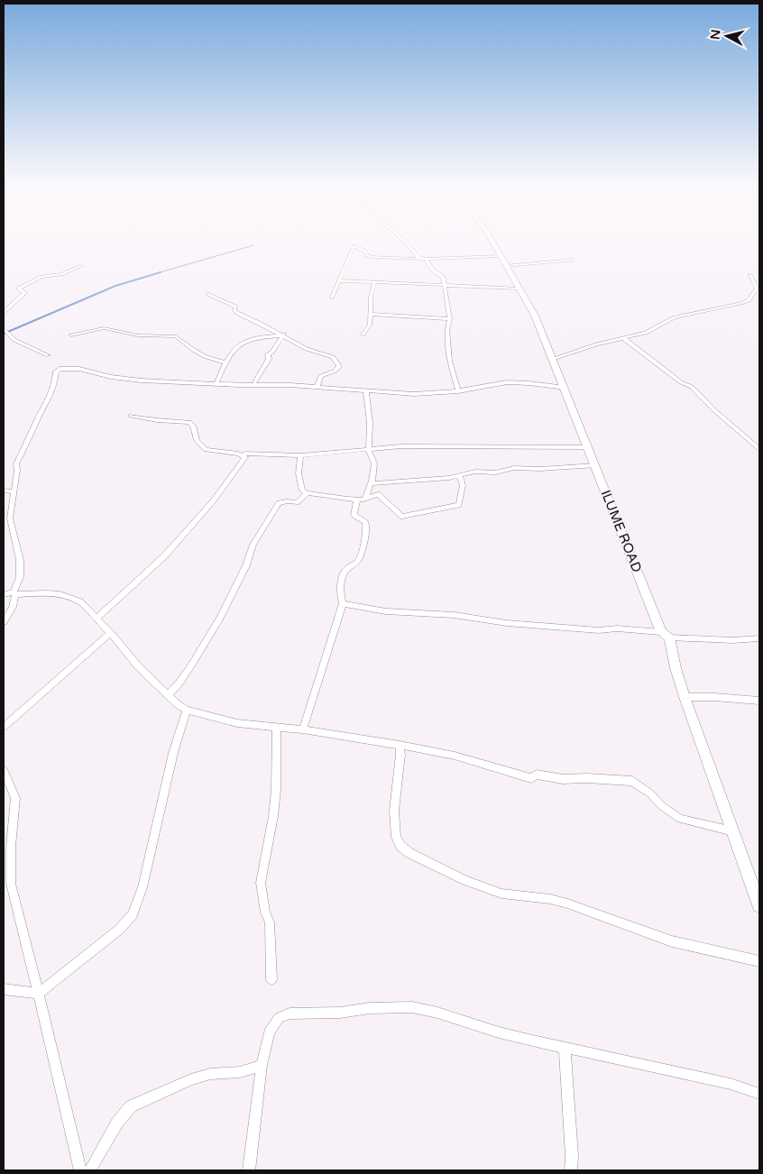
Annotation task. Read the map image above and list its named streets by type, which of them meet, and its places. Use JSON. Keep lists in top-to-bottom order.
{
  "streets": {
    "street": ["ILUME ROAD"]
  },
  "north": "left"
}
